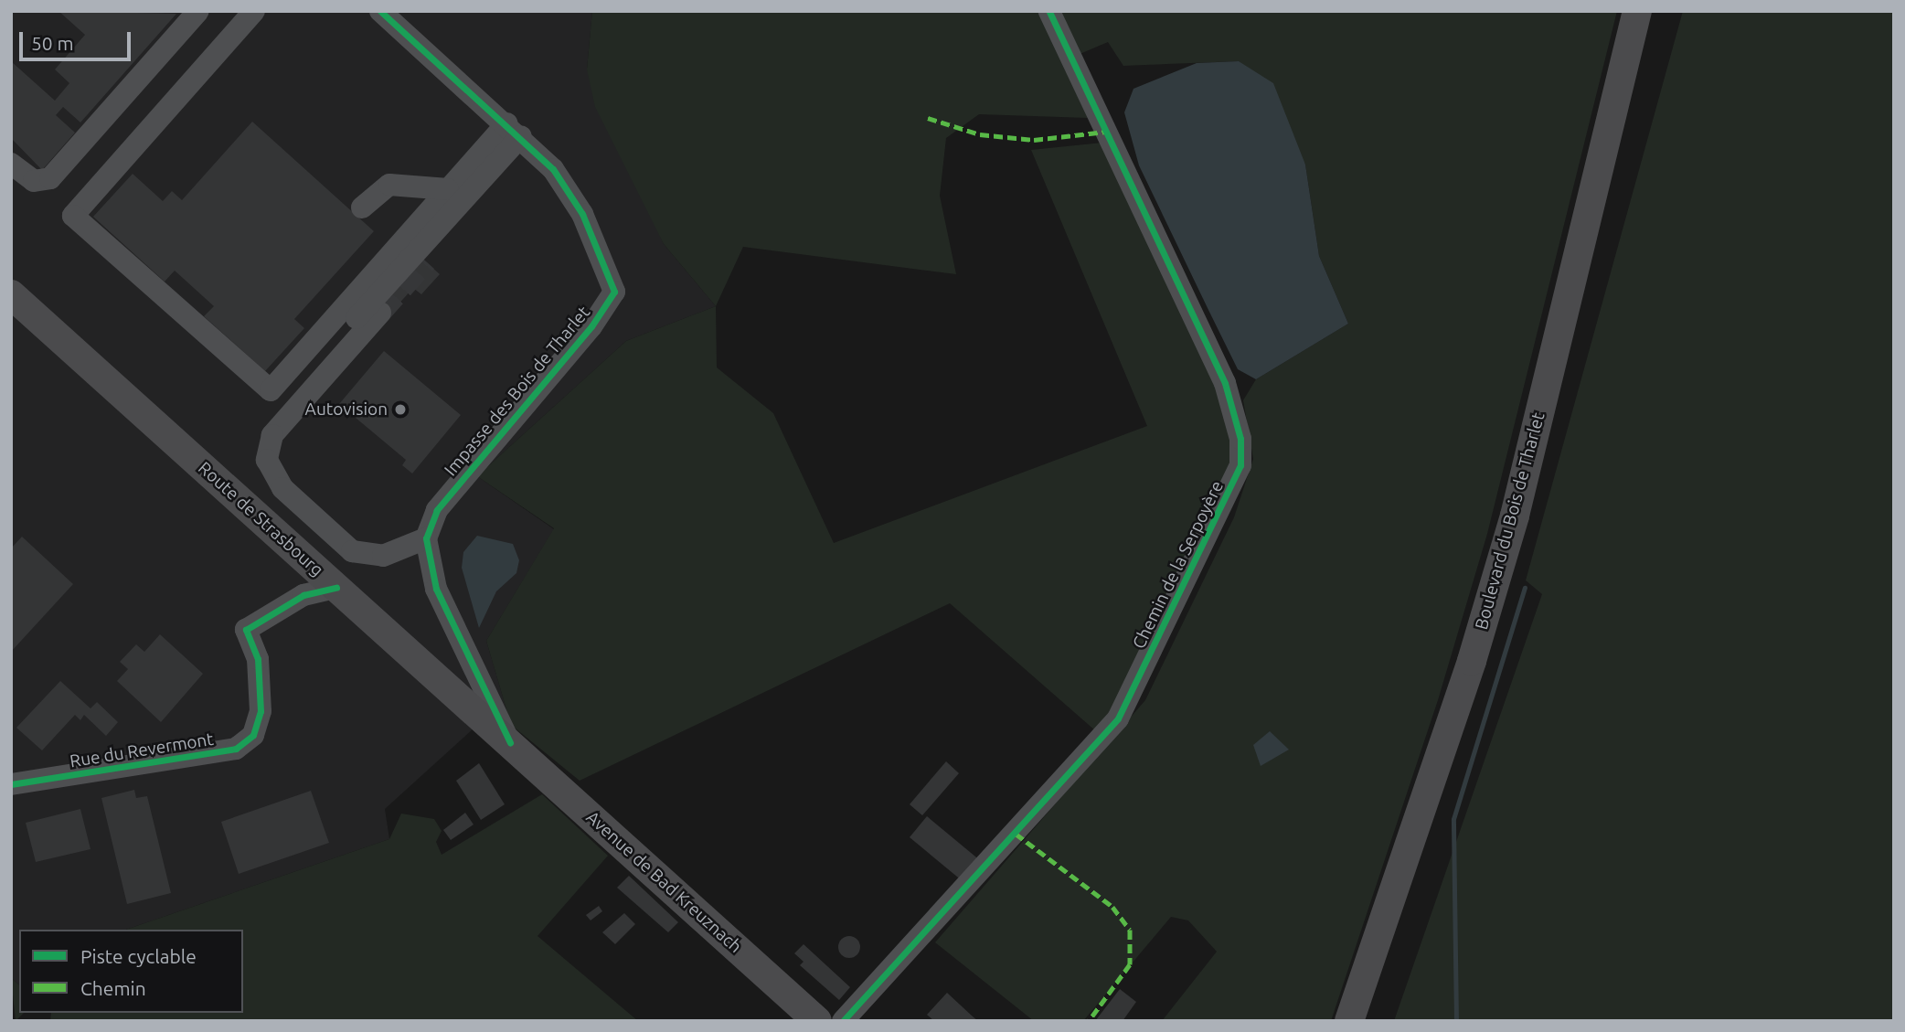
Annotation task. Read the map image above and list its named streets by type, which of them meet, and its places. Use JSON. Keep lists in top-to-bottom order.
{
  "streets": {
    "main road": ["Route de Strasbourg", "Boulevard du Bois de Tharlet", "Avenue de Bad Kreuznach"],
    "street": ["Impasse des Bois de Tharlet", "Chemin de la Serpoyère", "Rue du Revermont"]
  },
  "crossings": [
    ["Route de Strasbourg", "Rue du Revermont"],
    ["Route de Strasbourg", "Avenue de Bad Kreuznach"]
  ],
  "places": ["Autovision"],
  "legend": ["Piste cyclable", "Chemin"],
  "scale_bar": "50 m"
}
